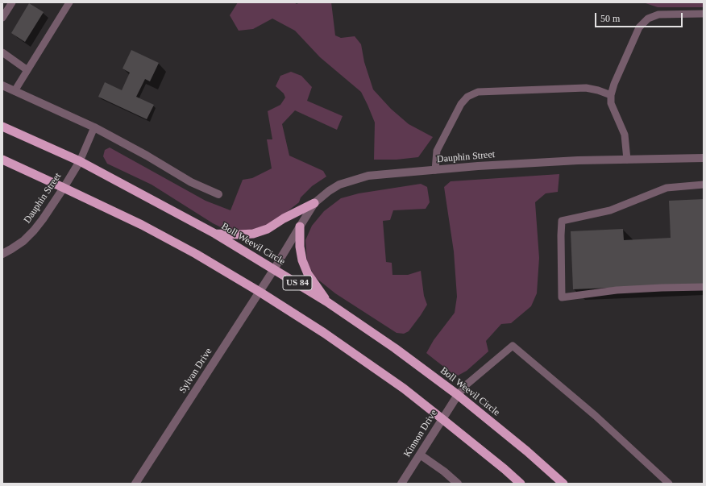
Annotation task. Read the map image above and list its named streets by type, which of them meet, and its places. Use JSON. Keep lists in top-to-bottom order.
{
  "streets": {
    "highway": ["Boll Weevil Circle", "US 84"],
    "street": ["Dauphin Street", "Sylvan Drive", "Kinnon Drive"]
  },
  "crossings": [
    ["Dauphin Street", "Boll Weevil Circle"],
    ["Dauphin Street", "US 84"],
    ["Dauphin Street", "Sylvan Drive"],
    ["Boll Weevil Circle", "Sylvan Drive"],
    ["Boll Weevil Circle", "Kinnon Drive"],
    ["US 84", "Sylvan Drive"],
    ["US 84", "Kinnon Drive"]
  ],
  "scale_bar": "50 m"
}
